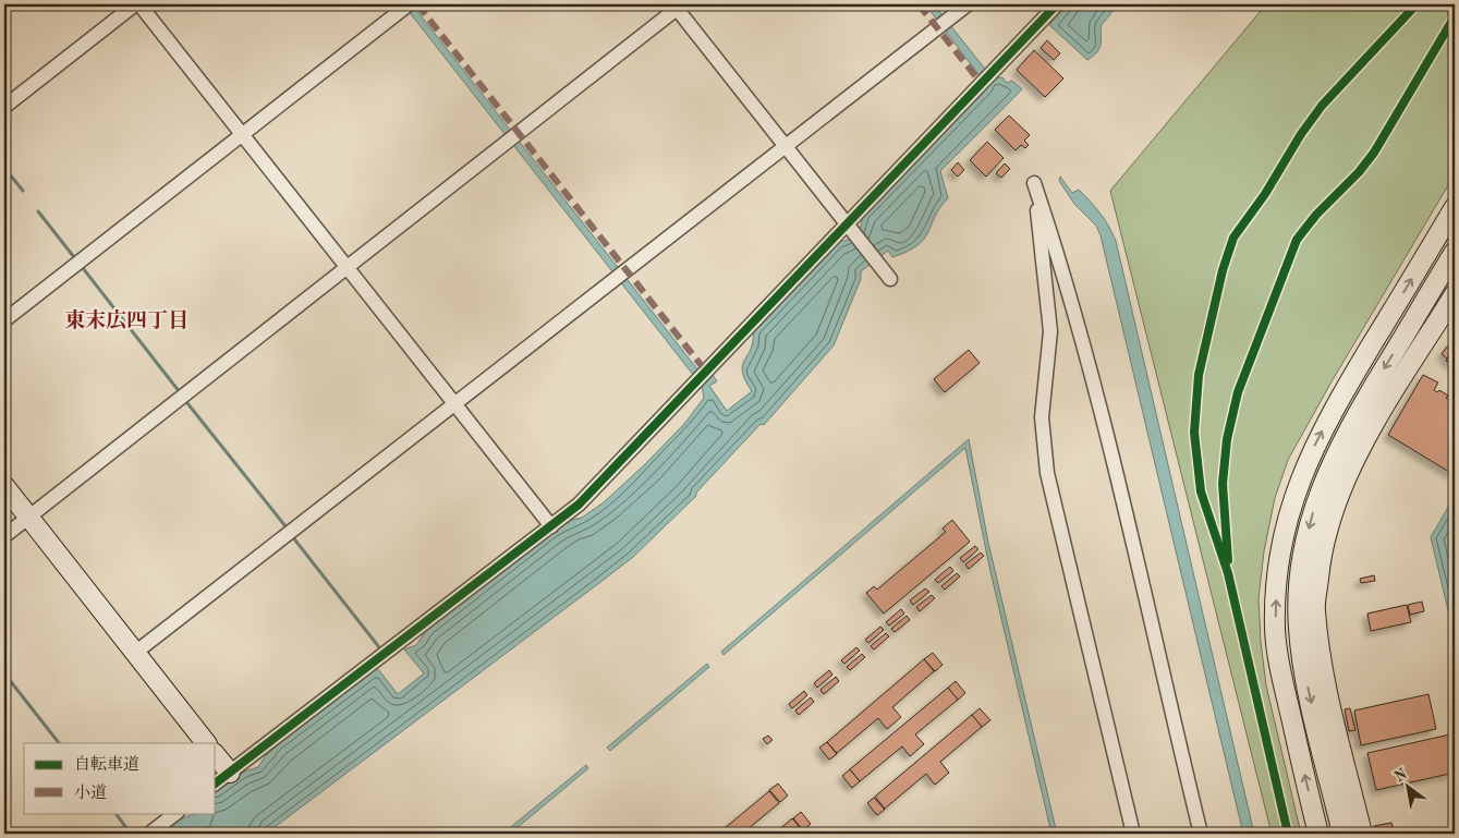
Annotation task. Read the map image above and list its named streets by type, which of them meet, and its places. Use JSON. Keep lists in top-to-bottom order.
{
  "districts": ["東末広四丁目"],
  "legend": ["自転車道", "小道"],
  "north": "top left"
}
